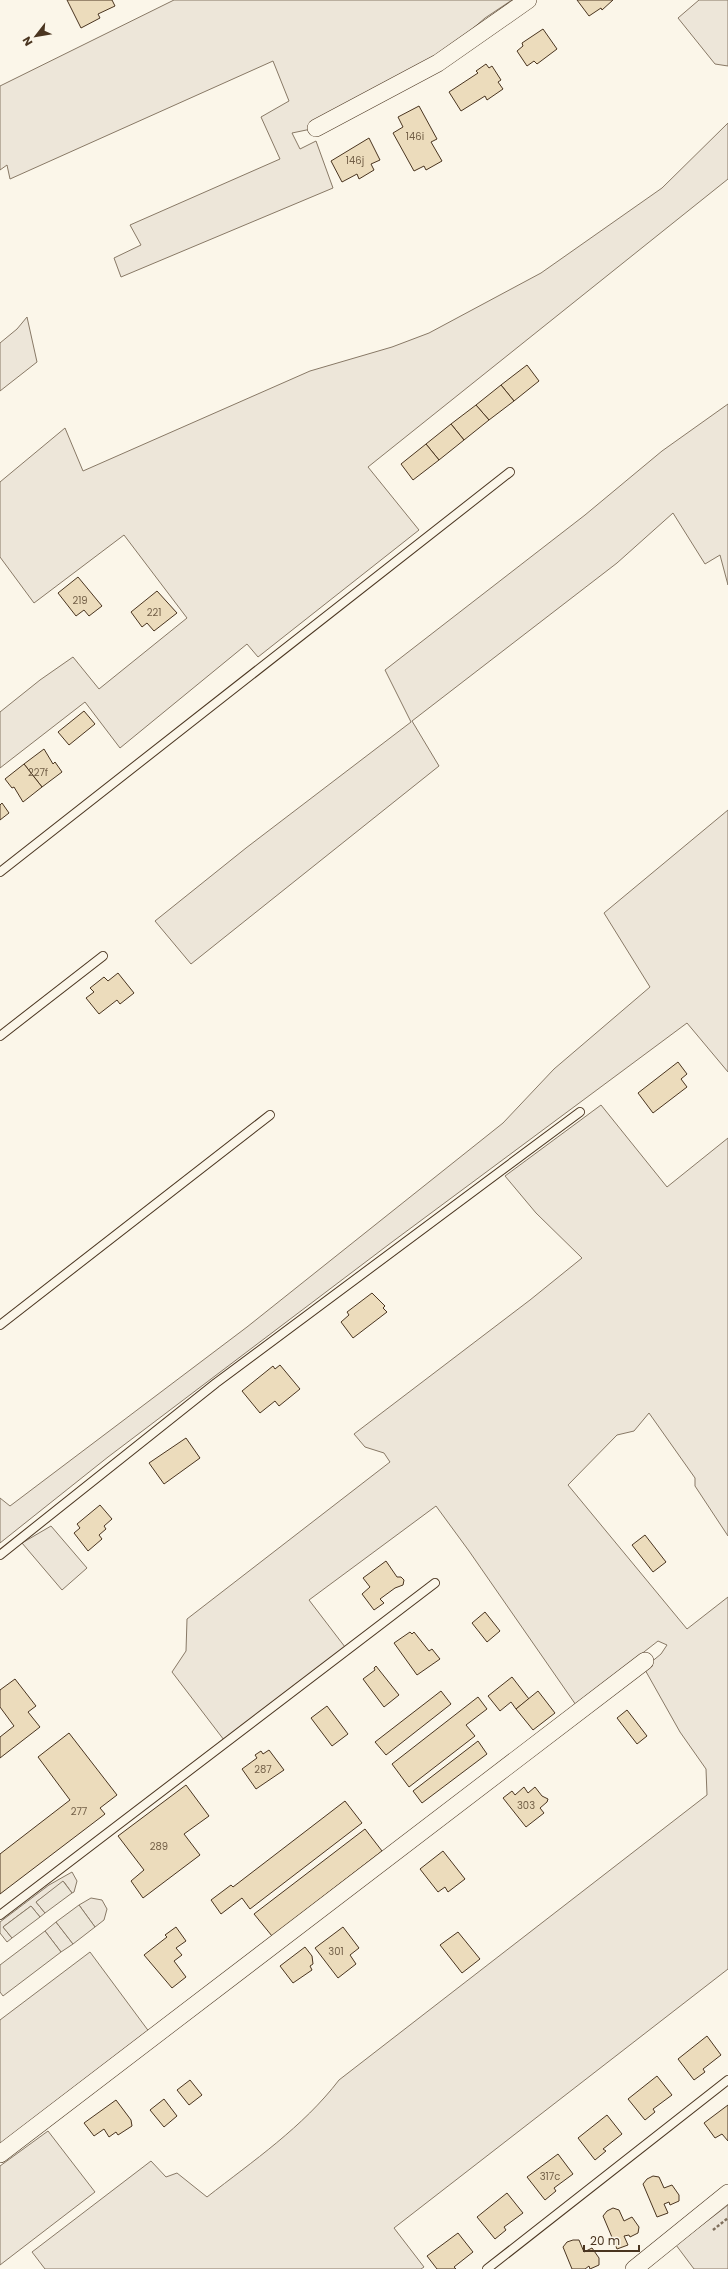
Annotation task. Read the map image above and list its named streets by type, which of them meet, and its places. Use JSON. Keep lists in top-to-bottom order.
{
  "house_numbers": [
    "146i",
    "146j",
    "219",
    "221",
    "227f",
    "287",
    "303",
    "277",
    "289",
    "301",
    "317c"
  ],
  "scale_bar": "20 m",
  "north": "bottom left"
}
